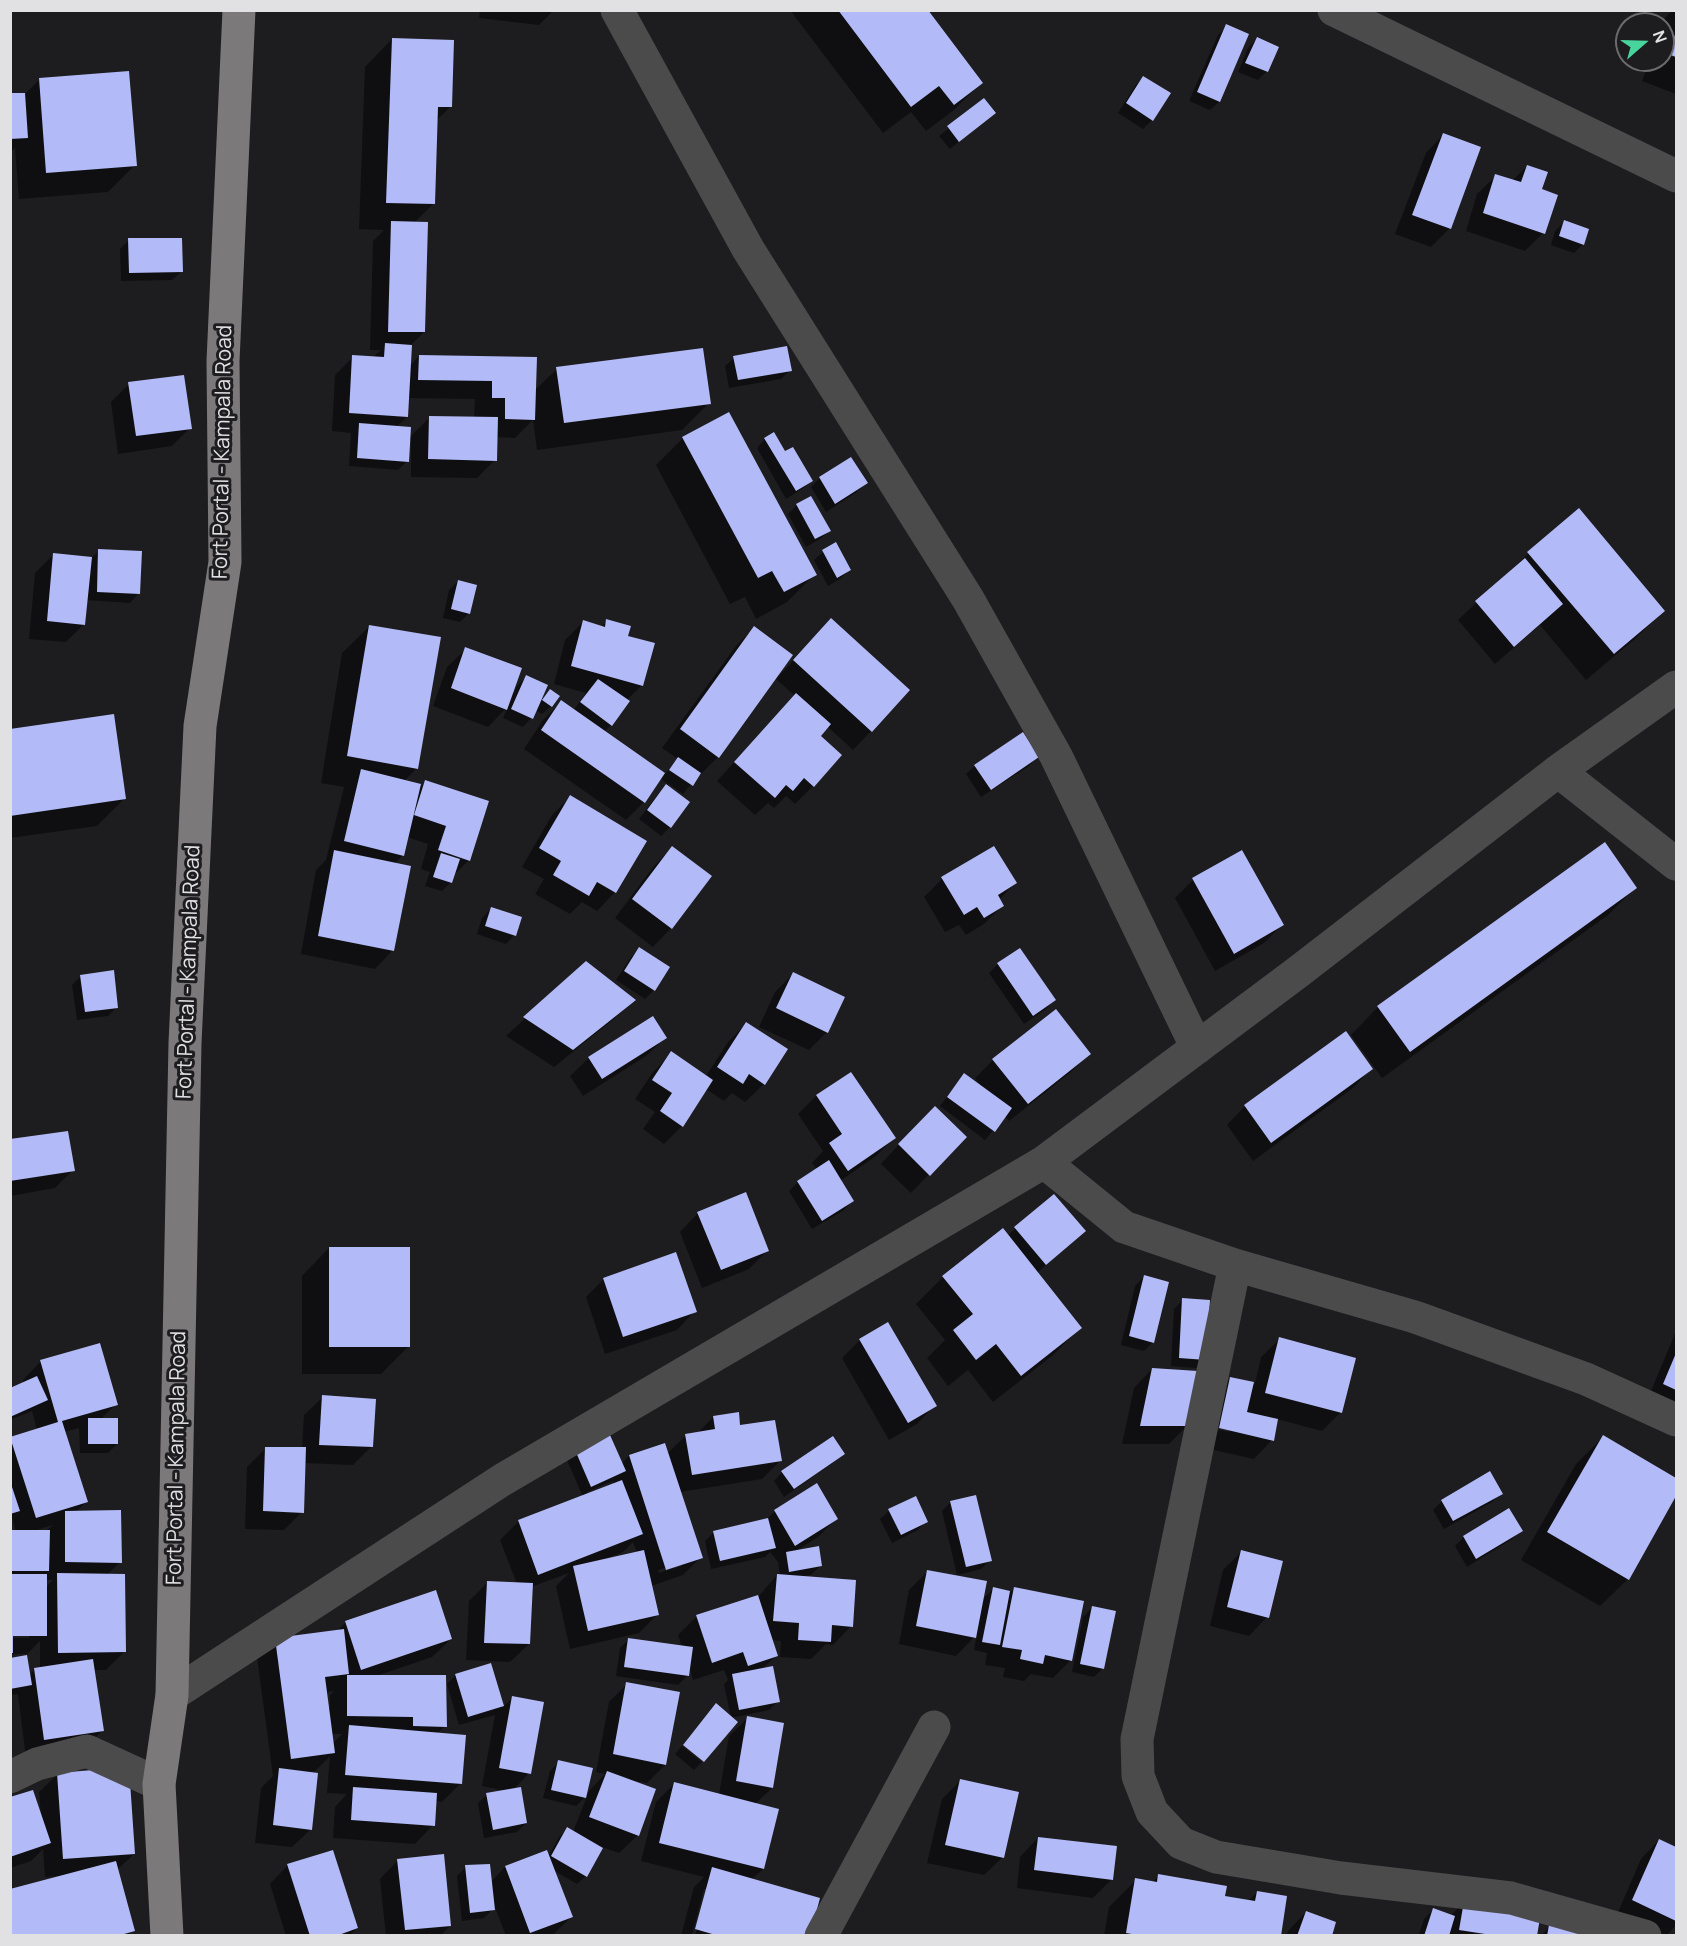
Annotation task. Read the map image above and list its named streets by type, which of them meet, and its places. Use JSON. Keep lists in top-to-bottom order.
{
  "streets": {
    "main road": ["Fort Portal - Kampala Road"]
  },
  "north": "right"
}
